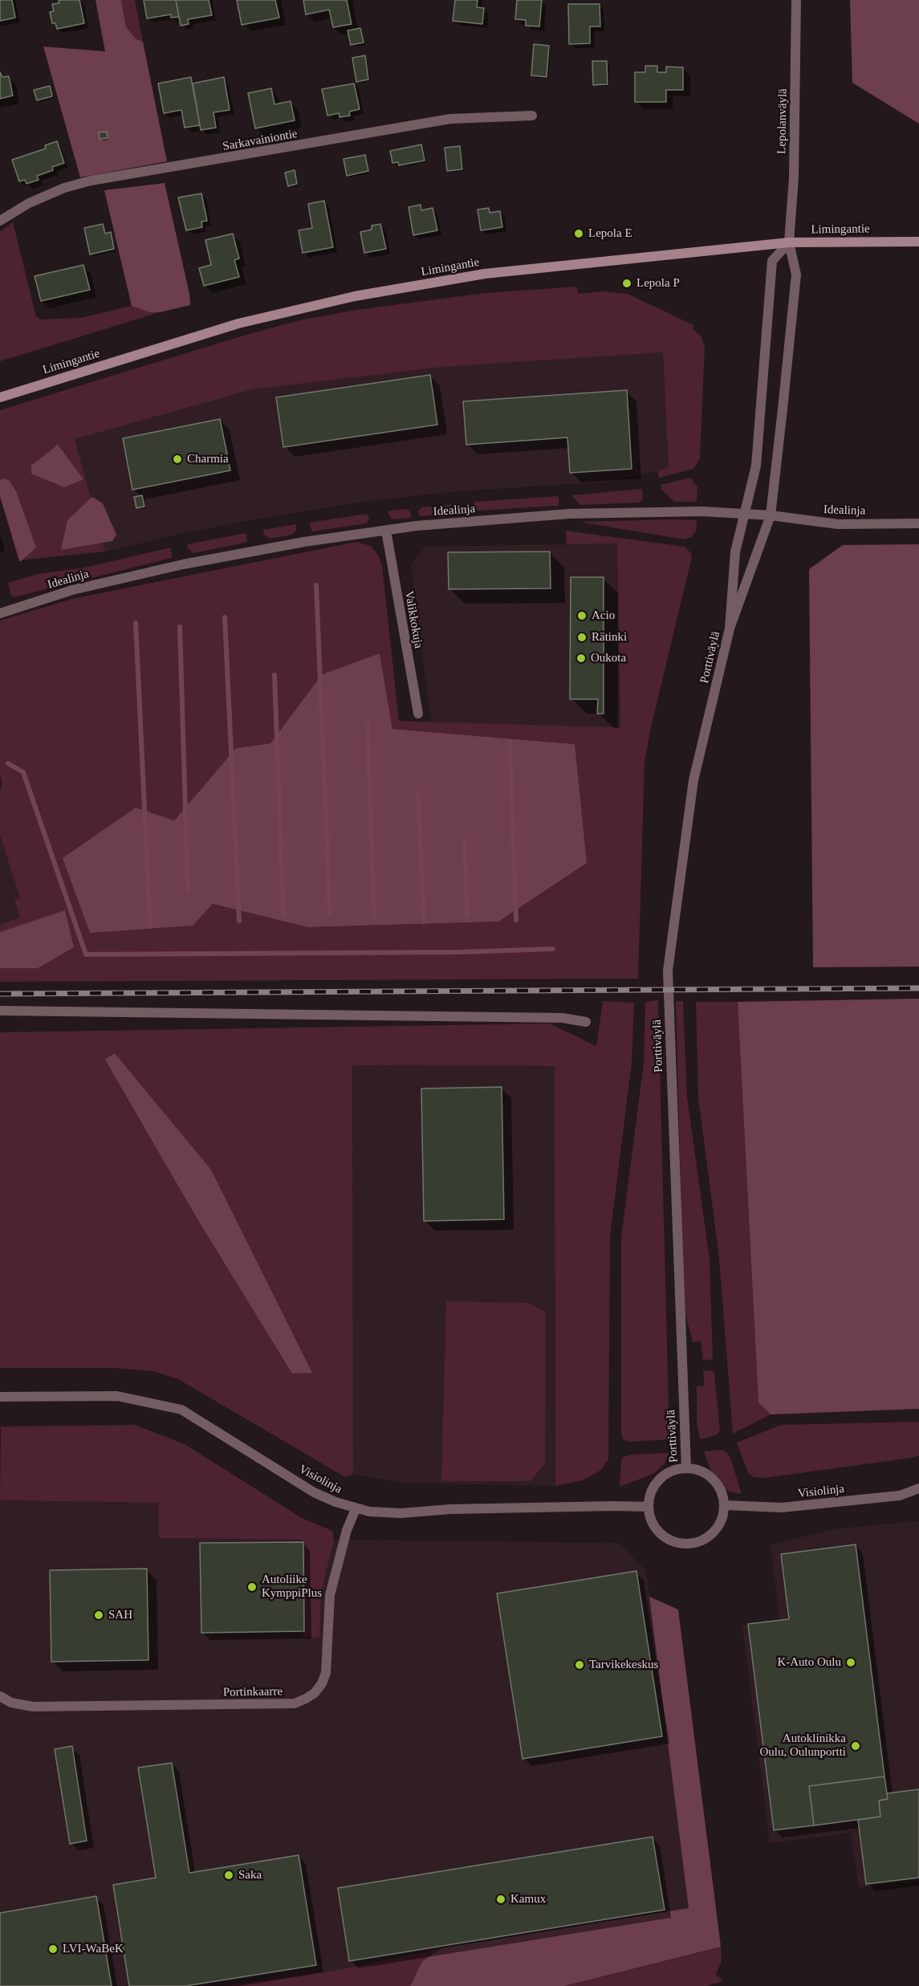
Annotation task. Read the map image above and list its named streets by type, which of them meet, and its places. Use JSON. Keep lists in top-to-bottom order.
{
  "streets": {
    "main road": ["Limingantie"],
    "street": [
      "Lepolanväylä",
      "Sarkavainiontie",
      "Idealinja",
      "Valikkokuja",
      "Porttiväylä",
      "Visiolinja",
      "Portinkaarre"
    ]
  },
  "crossings": [
    ["Lepolanväylä", "Limingantie"],
    ["Lepolanväylä", "Porttiväylä"],
    ["Limingantie", "Porttiväylä"],
    ["Idealinja", "Valikkokuja"],
    ["Idealinja", "Porttiväylä"],
    ["Porttiväylä", "Visiolinja"],
    ["Visiolinja", "Portinkaarre"]
  ],
  "places": [
    "Lepola E",
    "Lepola P",
    "Charmia",
    "Acio",
    "Rätinki",
    "Oukota",
    "Autoliike KymppiPlus",
    "SAH",
    "K-Auto Oulu",
    "Tarvikekeskus",
    "Autoklinikka Oulu, Oulunportti",
    "Saka",
    "Kamux",
    "LVI-WaBeK"
  ]
}
